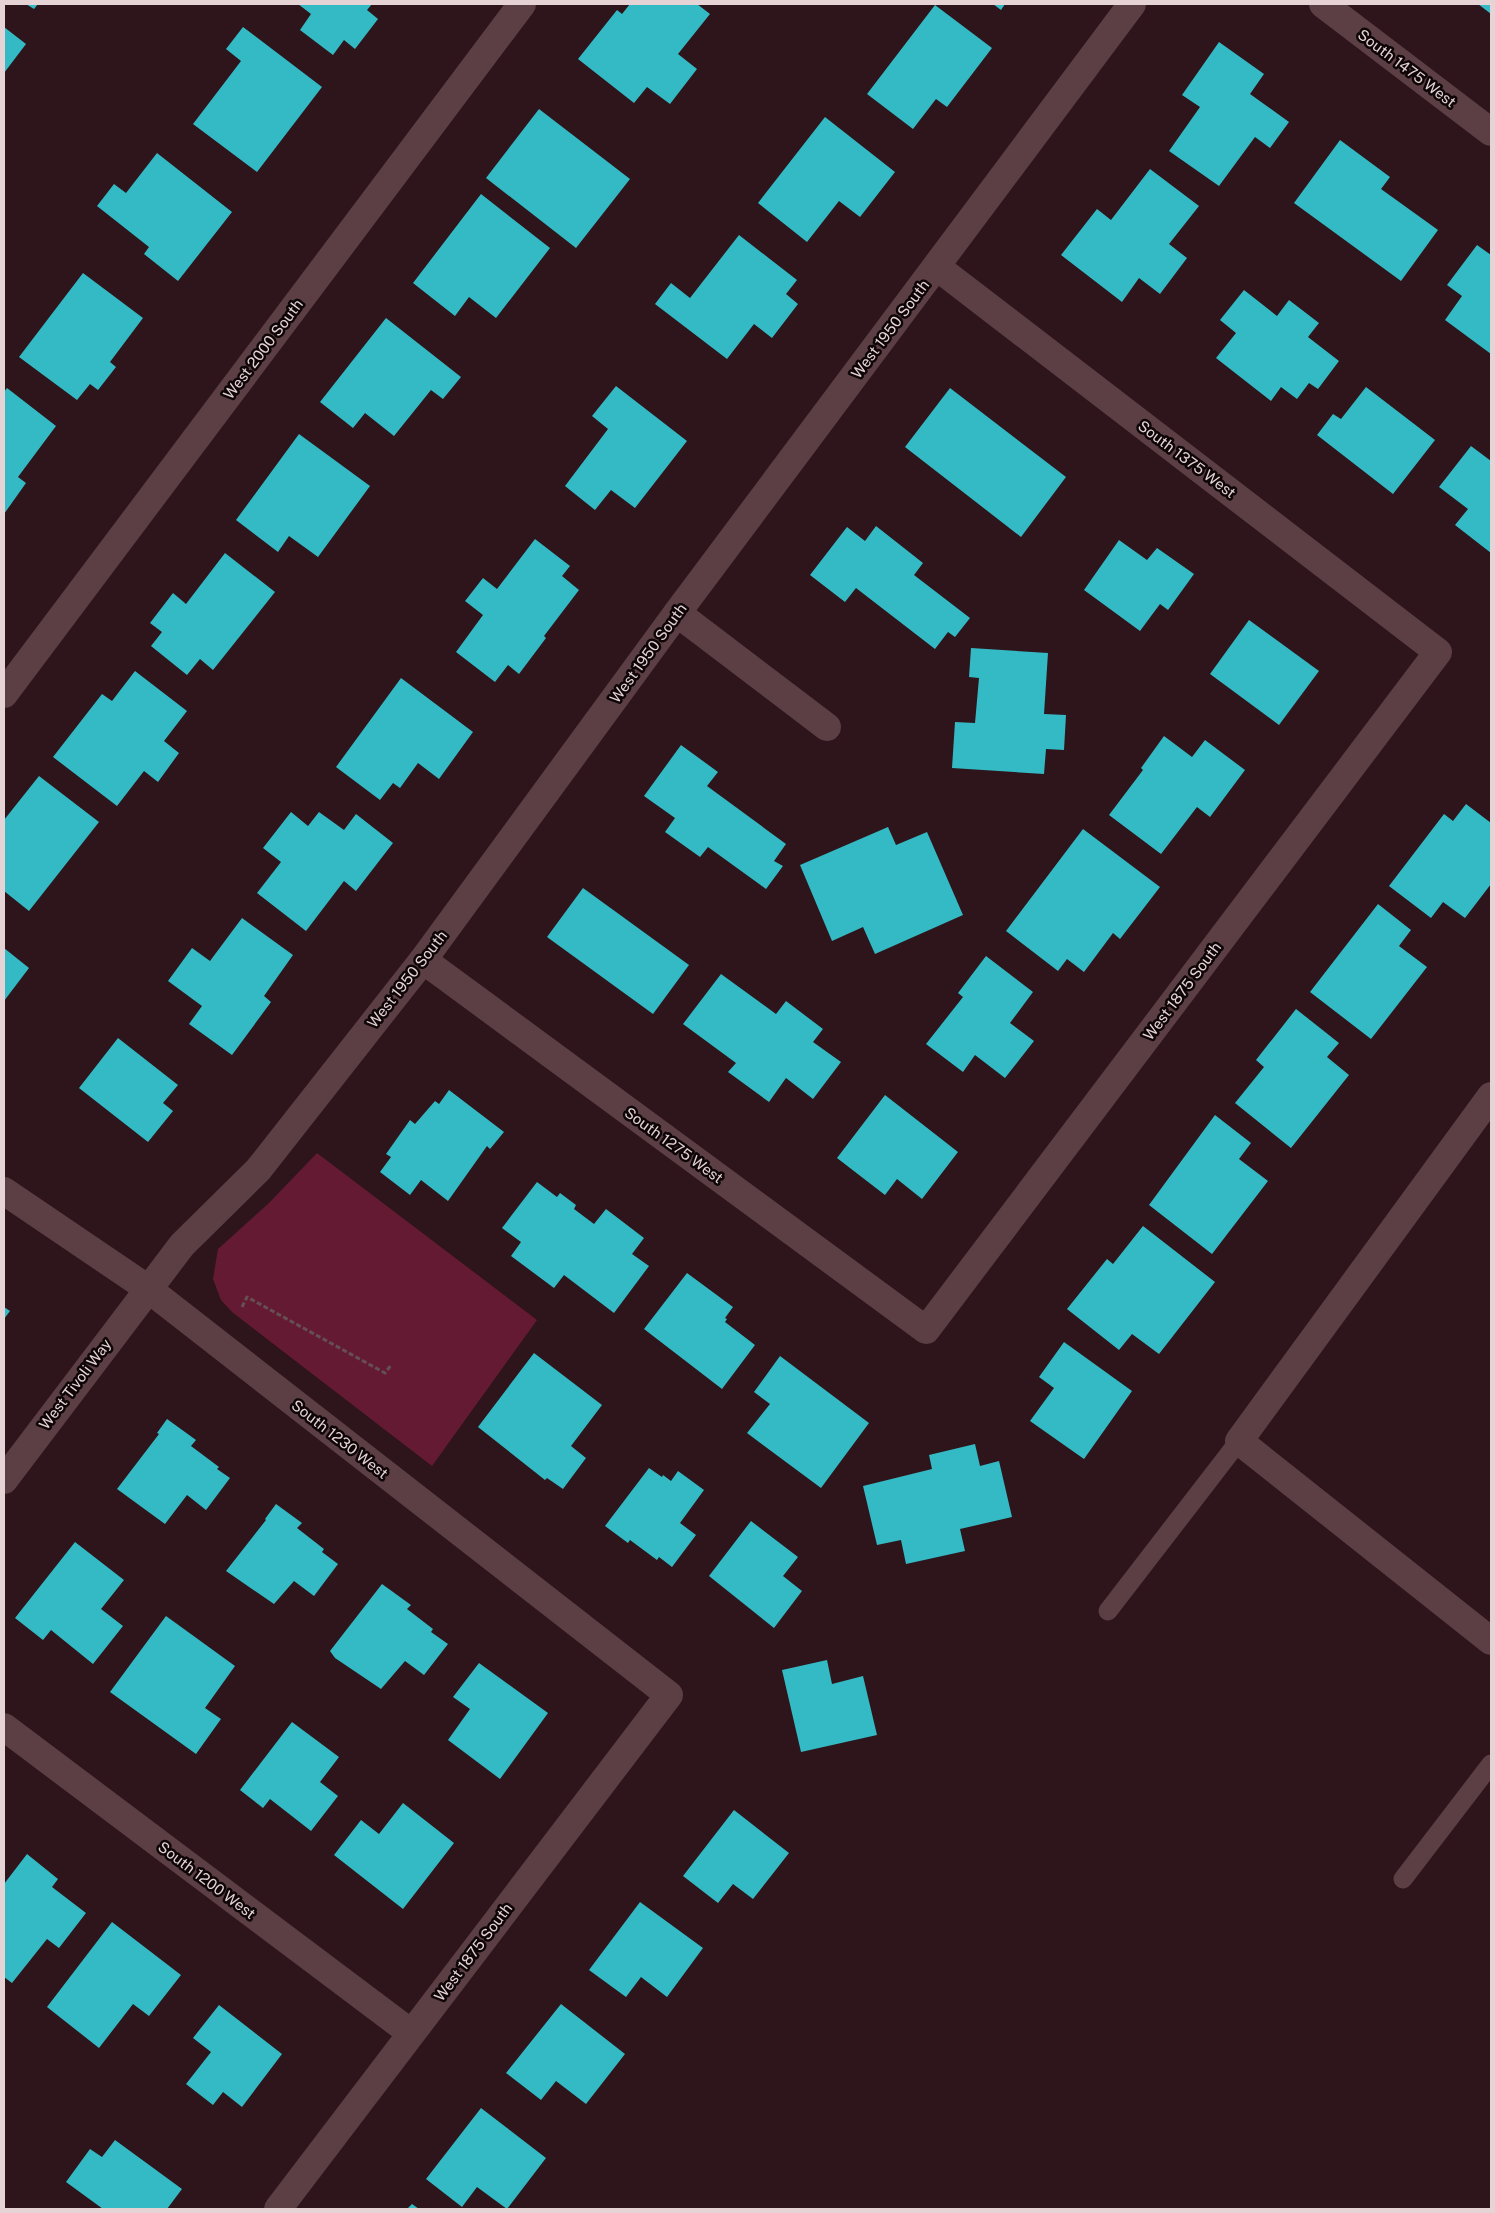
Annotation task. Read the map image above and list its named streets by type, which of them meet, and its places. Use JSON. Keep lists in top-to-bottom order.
{
  "streets": {
    "street": [
      "South 1475 West",
      "West 1950 South",
      "West 2000 South",
      "South 1375 West",
      "West 1875 South",
      "South 1275 West",
      "West Tivoli Way",
      "South 1230 West",
      "South 1200 West"
    ]
  },
  "crossings": [
    ["West 1950 South", "South 1375 West"],
    ["West 1950 South", "South 1275 West"],
    ["West 1950 South", "West Tivoli Way"],
    ["West 1950 South", "South 1230 West"],
    ["South 1375 West", "West 1875 South"],
    ["West 1875 South", "South 1275 West"],
    ["West 1875 South", "South 1230 West"],
    ["West 1875 South", "South 1200 West"],
    ["West Tivoli Way", "South 1230 West"]
  ]
}
